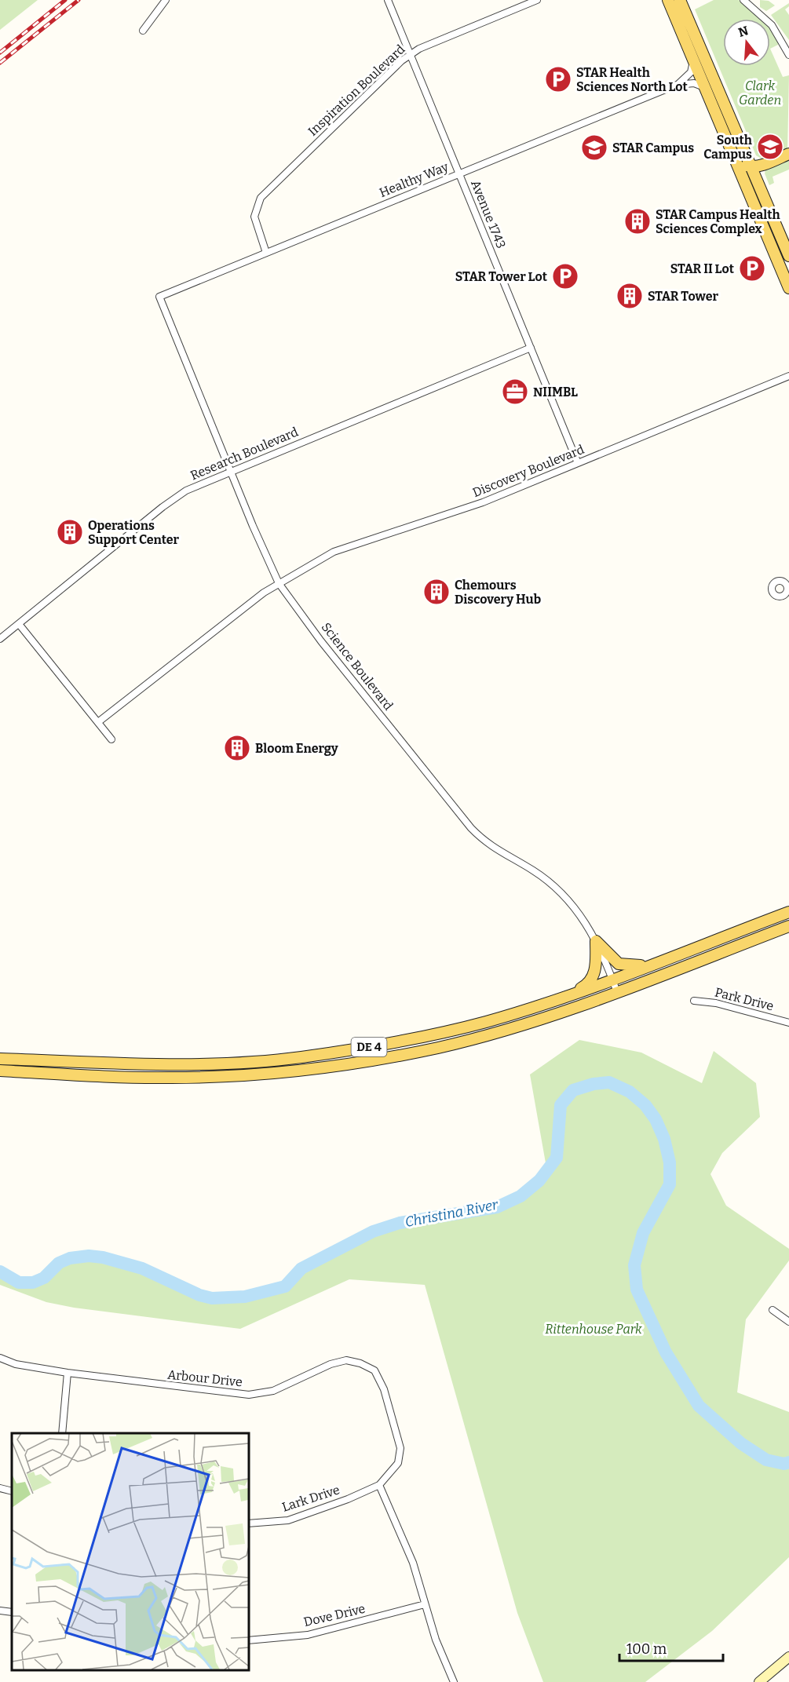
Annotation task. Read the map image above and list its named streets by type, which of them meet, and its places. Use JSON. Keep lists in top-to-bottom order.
{
  "streets": {
    "main road": ["DE 4"],
    "street": [
      "Inspiration Boulevard",
      "Healthy Way",
      "Avenue 1743",
      "Research Boulevard",
      "Discovery Boulevard",
      "Science Boulevard",
      "Park Drive",
      "Arbour Drive",
      "Lark Drive",
      "Dove Drive"
    ]
  },
  "crossings": [
    ["Inspiration Boulevard", "Healthy Way"],
    ["Inspiration Boulevard", "Avenue 1743"],
    ["Healthy Way", "Avenue 1743"],
    ["Healthy Way", "Science Boulevard"],
    ["Avenue 1743", "Research Boulevard"],
    ["Avenue 1743", "Discovery Boulevard"],
    ["Research Boulevard", "Science Boulevard"],
    ["Discovery Boulevard", "Science Boulevard"],
    ["Science Boulevard", "DE 4"],
    ["Arbour Drive", "Lark Drive"]
  ],
  "water": ["Christina River"],
  "parks": ["Clark Garden", "Rittenhouse Park"],
  "places": {
    "parking": ["STAR Health Sciences North Lot", "STAR II Lot", "STAR Tower Lot"],
    "school or university": ["South Campus", "STAR Campus"],
    "building": [
      "STAR Campus Health Sciences Complex",
      "STAR Tower",
      "Operations Support Center",
      "Chemours Discovery Hub",
      "Bloom Energy"
    ],
    "office": ["NIIMBL"]
  },
  "scale_bar": "100 m",
  "north": "top"
}
